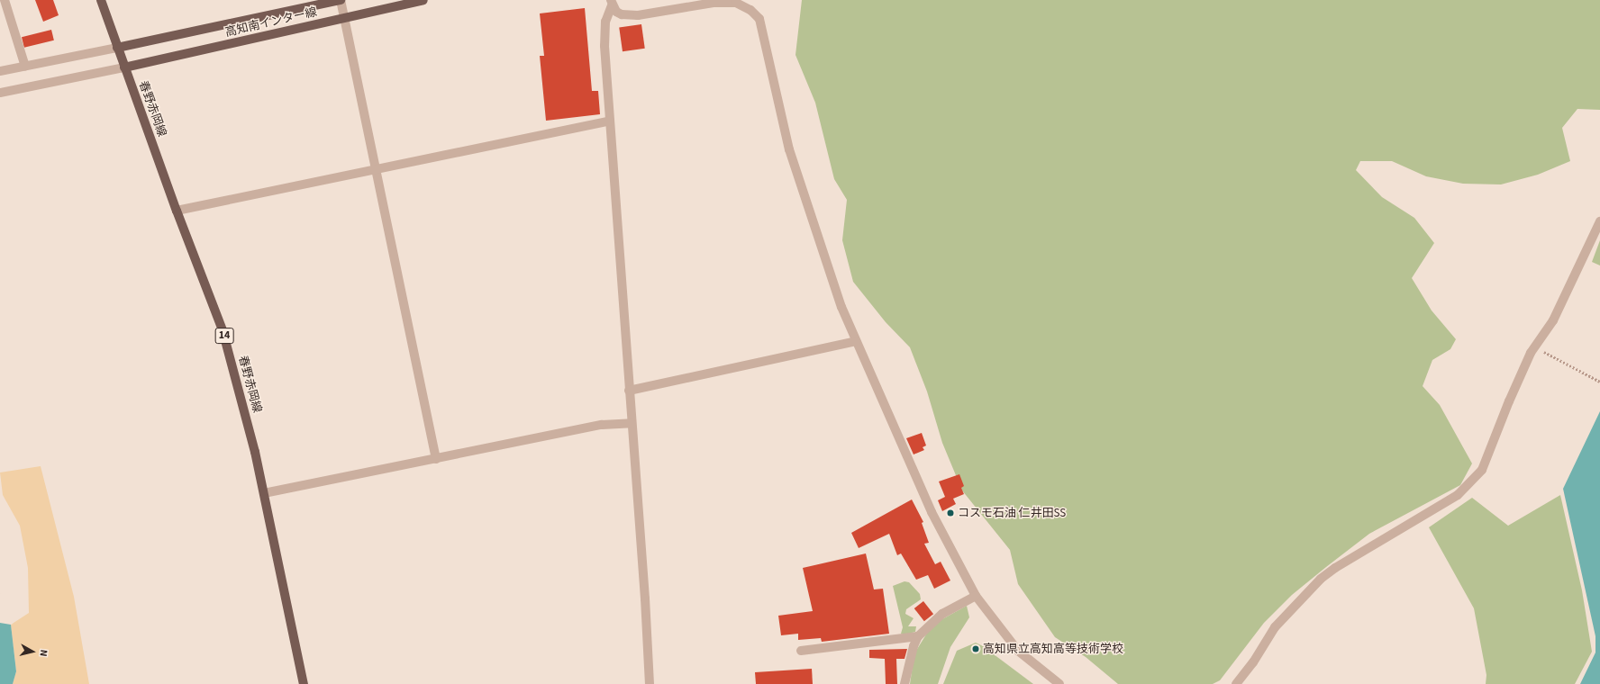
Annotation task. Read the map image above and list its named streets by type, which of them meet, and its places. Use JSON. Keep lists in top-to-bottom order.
{
  "streets": {
    "main road": ["高知南インター線", "春野赤岡線", "14"]
  },
  "crossings": [
    ["高知南インター線", "春野赤岡線"]
  ],
  "places": ["コスモ石油 仁井田SS", "高知県立高知高等技術学校"],
  "north": "right"
}
